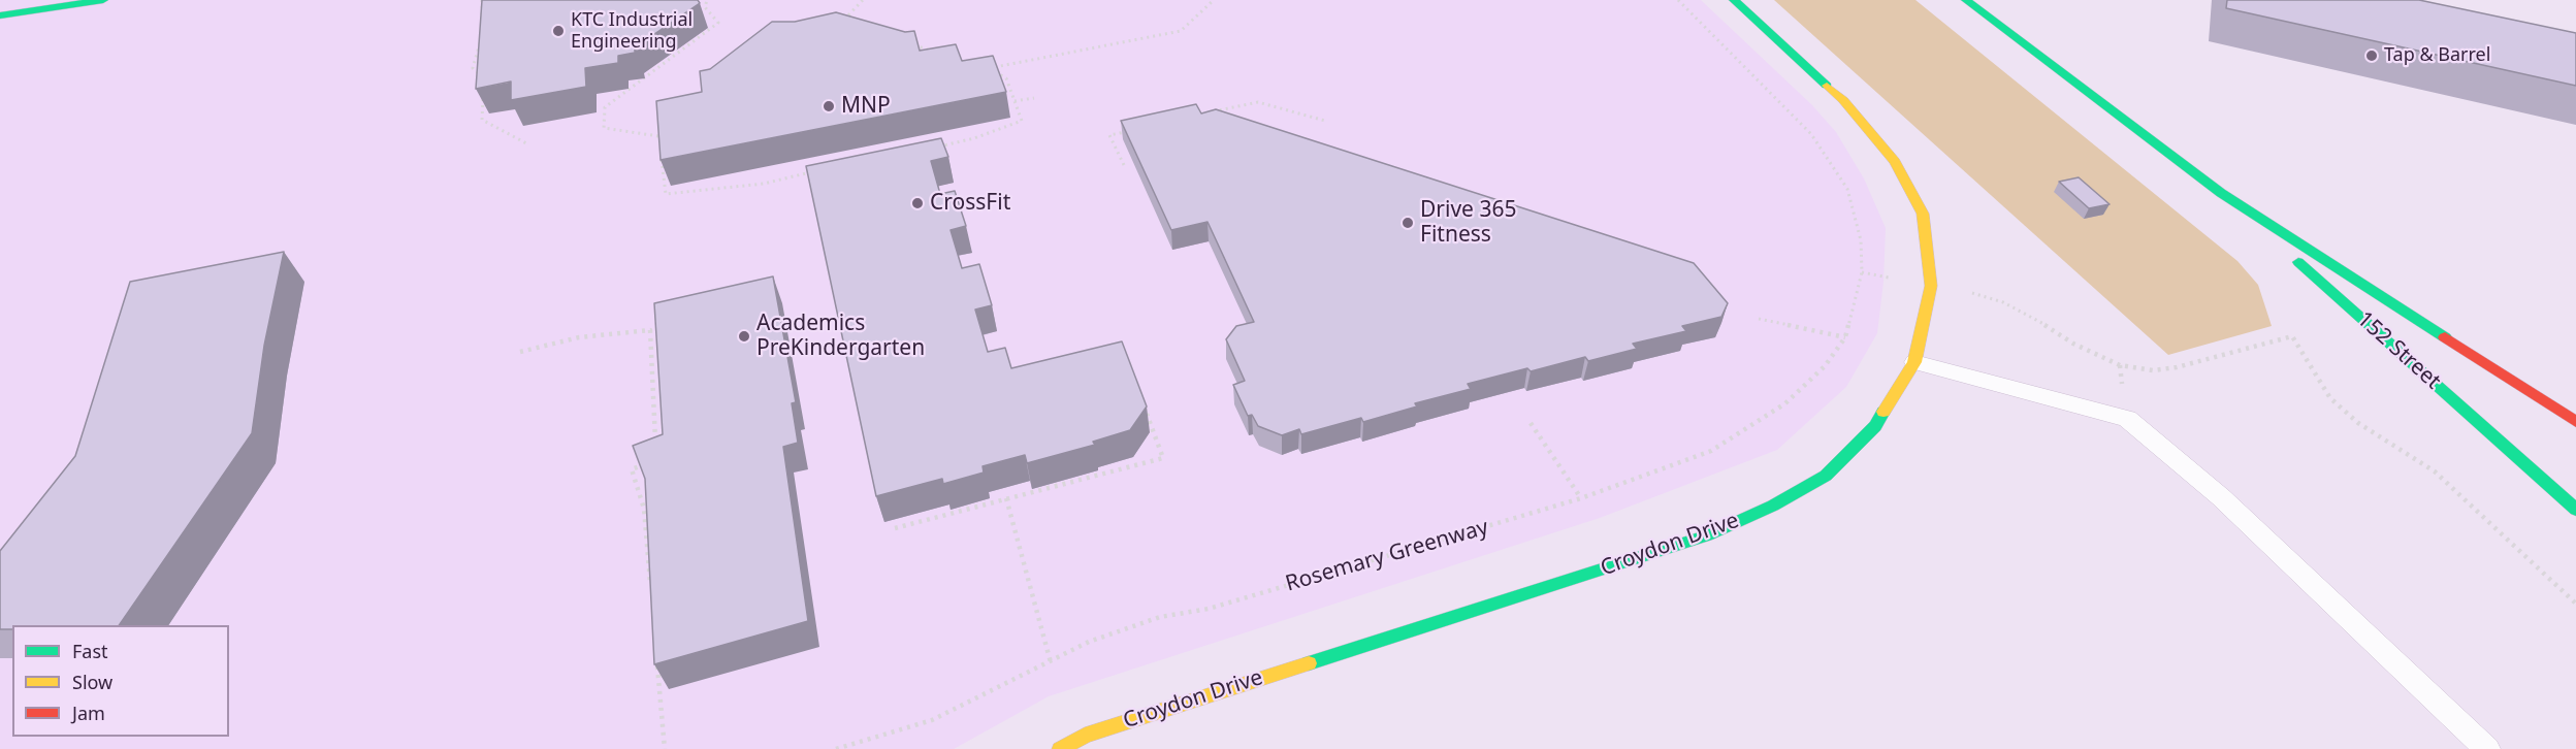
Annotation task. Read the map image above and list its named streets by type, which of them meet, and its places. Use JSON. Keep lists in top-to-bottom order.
{
  "streets": {
    "street": ["152 Street", "Croydon Drive"],
    "path": ["Rosemary Greenway"]
  },
  "places": [
    "KTC Industrial Engineering",
    "Tap & Barrel",
    "MNP",
    "CrossFit",
    "Drive 365 Fitness",
    "Academics PreKindergarten"
  ],
  "legend": ["Fast", "Slow", "Jam"]
}
